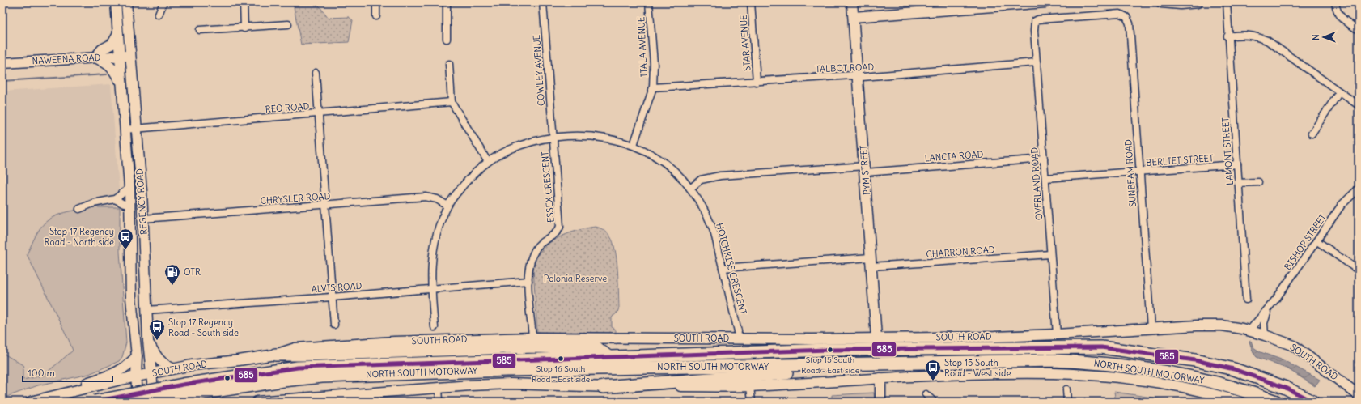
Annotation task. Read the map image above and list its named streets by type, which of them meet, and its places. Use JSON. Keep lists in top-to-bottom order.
{
  "streets": {
    "highway": ["NORTH SOUTH MOTORWAY"],
    "main road": [
      "NAWEENA ROAD",
      "PYM STREET",
      "REGENCY ROAD",
      "SOUTH ROAD"
    ],
    "street": [
      "STAR AVENUE",
      "ITALA AVENUE",
      "TALBOT ROAD",
      "COWLEY AVENUE",
      "REO ROAD",
      "LAMONT STREET",
      "LANCIA ROAD",
      "BERLIET STREET",
      "SUNBEAM ROAD",
      "OVERLAND ROAD",
      "ESSEX CRESCENT",
      "CHRYSLER ROAD",
      "BISHOP STREET",
      "CHARRON ROAD",
      "HOTCHKISS CRESCENT",
      "ALVIS ROAD"
    ]
  },
  "crossings": [
    ["STAR AVENUE", "TALBOT ROAD"],
    ["ITALA AVENUE", "TALBOT ROAD"],
    ["ITALA AVENUE", "HOTCHKISS CRESCENT"],
    ["NAWEENA ROAD", "REGENCY ROAD"],
    ["TALBOT ROAD", "PYM STREET"],
    ["TALBOT ROAD", "OVERLAND ROAD"],
    ["COWLEY AVENUE", "ESSEX CRESCENT"],
    ["COWLEY AVENUE", "HOTCHKISS CRESCENT"],
    ["REO ROAD", "REGENCY ROAD"],
    ["LAMONT STREET", "BERLIET STREET"],
    ["LANCIA ROAD", "PYM STREET"],
    ["LANCIA ROAD", "OVERLAND ROAD"],
    ["LANCIA ROAD", "HOTCHKISS CRESCENT"],
    ["BERLIET STREET", "SUNBEAM ROAD"],
    ["BERLIET STREET", "OVERLAND ROAD"],
    ["PYM STREET", "CHARRON ROAD"],
    ["PYM STREET", "SOUTH ROAD"],
    ["SUNBEAM ROAD", "OVERLAND ROAD"],
    ["SUNBEAM ROAD", "SOUTH ROAD"],
    ["OVERLAND ROAD", "CHARRON ROAD"],
    ["OVERLAND ROAD", "SOUTH ROAD"],
    ["ESSEX CRESCENT", "HOTCHKISS CRESCENT"],
    ["ESSEX CRESCENT", "ALVIS ROAD"],
    ["ESSEX CRESCENT", "SOUTH ROAD"],
    ["CHRYSLER ROAD", "REGENCY ROAD"],
    ["CHRYSLER ROAD", "HOTCHKISS CRESCENT"],
    ["REGENCY ROAD", "ALVIS ROAD"],
    ["REGENCY ROAD", "SOUTH ROAD"],
    ["BISHOP STREET", "SOUTH ROAD"],
    ["CHARRON ROAD", "HOTCHKISS CRESCENT"],
    ["HOTCHKISS CRESCENT", "ALVIS ROAD"],
    ["HOTCHKISS CRESCENT", "SOUTH ROAD"]
  ],
  "parks": ["Polonia Reserve"],
  "places": {
    "bus stop": ["Stop 17 Regency Road - North side", "Stop 17 Regency Road - South side", "Stop 15 South Road - West side"],
    "fuel station": ["OTR"],
    "other": ["Stop 15 South Road - East side", "Stop 16 South Road - East side"]
  },
  "lines": ["transit line 585"],
  "scale_bar": "100 m",
  "north": "left"
}
